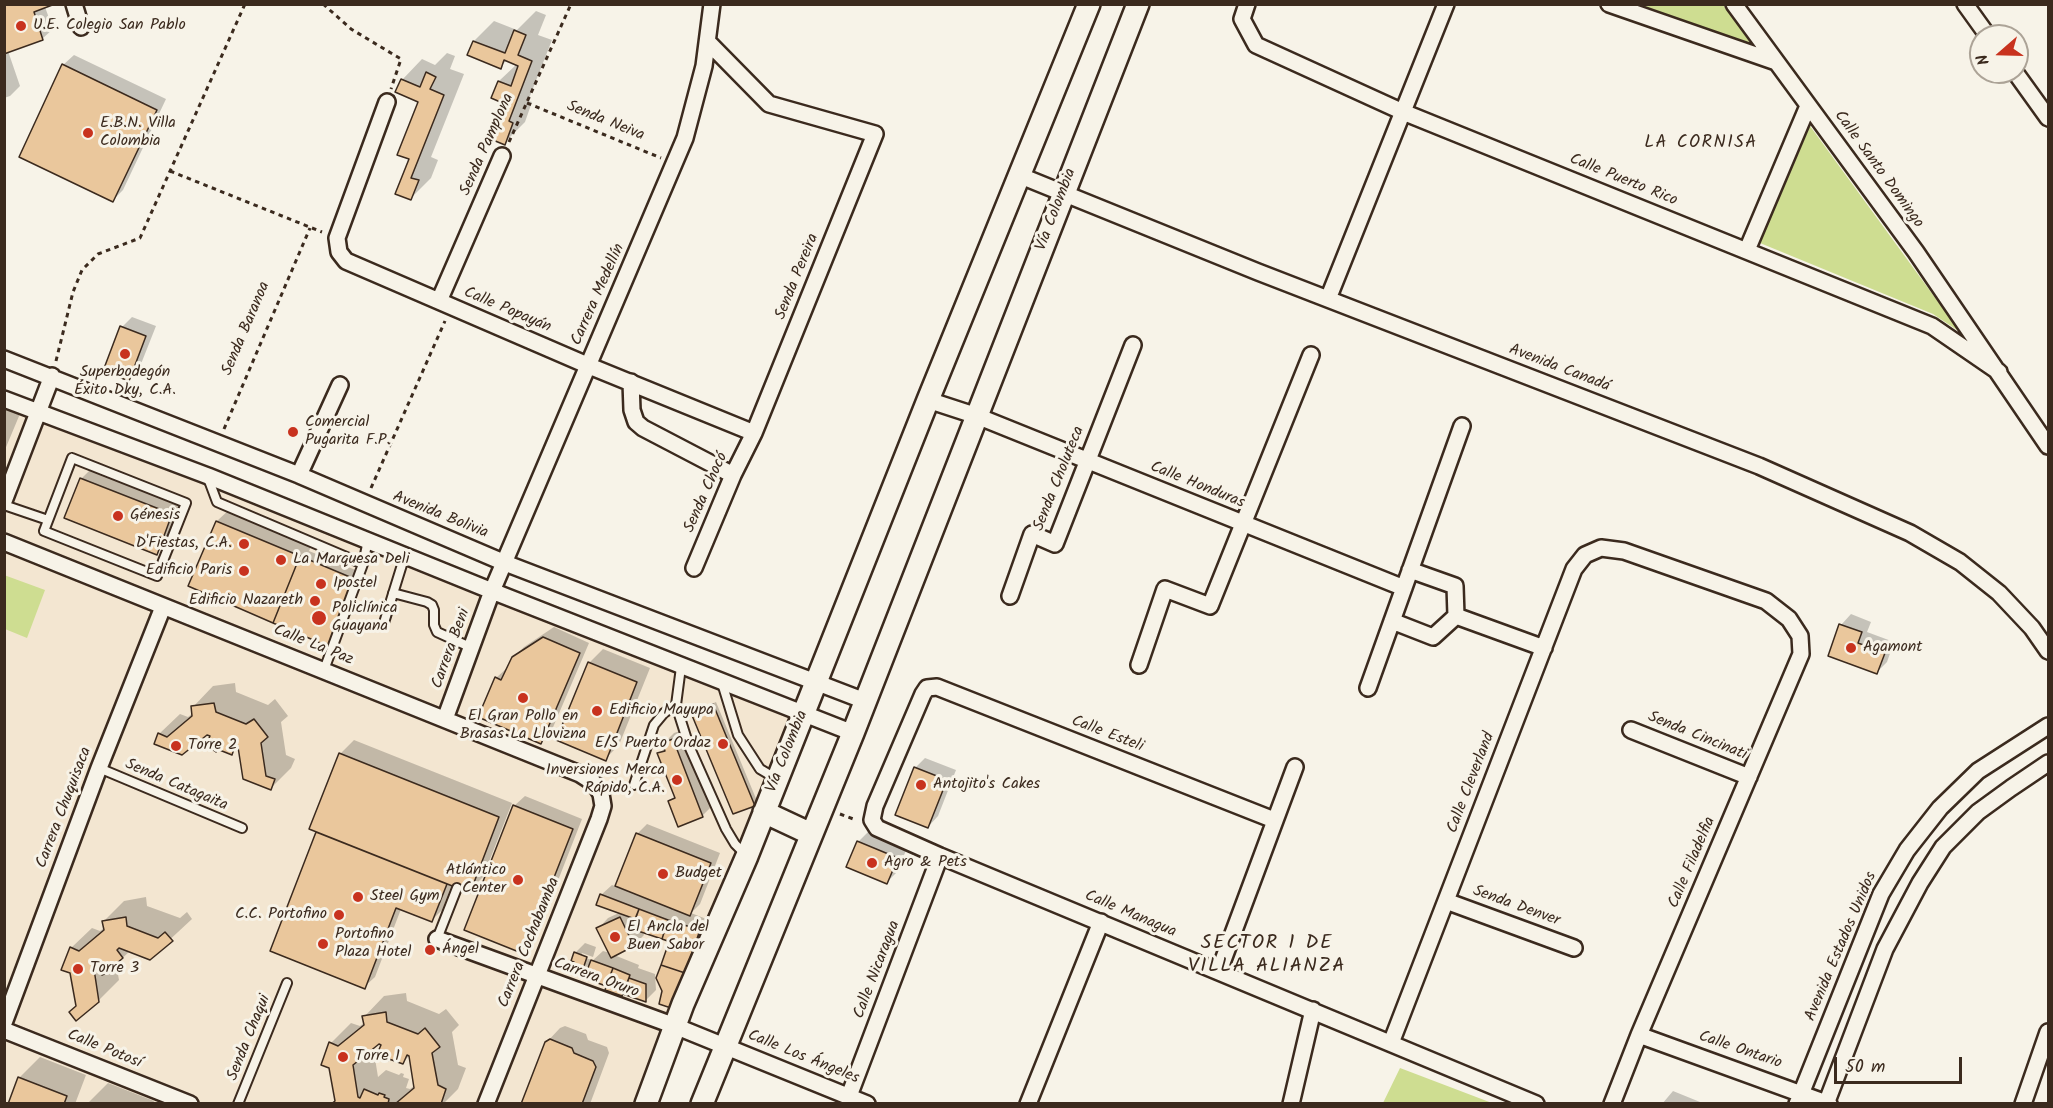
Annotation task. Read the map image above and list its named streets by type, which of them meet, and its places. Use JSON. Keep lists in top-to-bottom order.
{
  "streets": {
    "main road": ["Vía Colombia"],
    "street": [
      "Senda Pamplona",
      "Calle Santo Domingo",
      "Calle Puerto Rico",
      "Senda Pereira",
      "Carrera Medellín",
      "Calle Popayán",
      "Avenida Canadá",
      "Senda Choluteca",
      "Calle Honduras",
      "Senda Chocó",
      "Avenida Bolivia",
      "Calle La Paz",
      "Carrera Beni",
      "Calle Esteli",
      "Senda Cincinati",
      "Calle Cleverland",
      "Carrera Chuquisaca",
      "Calle Filadelfia",
      "Senda Denver",
      "Calle Managua",
      "Carrera Cochabamba",
      "Avenida Estados Unidos",
      "Calle Nicaragua",
      "Carrera Oruro",
      "Calle Potosí",
      "Calle Ontario",
      "Calle Los Ángeles"
    ],
    "lane": ["Senda Catagaita", "Senda Chaqui"],
    "path": ["Senda Neiva", "Senda Baranoa"]
  },
  "crossings": [
    ["Senda Neiva", "Senda Pamplona"],
    ["Senda Neiva", "Carrera Medellín"],
    ["Senda Pamplona", "Calle Popayán"],
    ["Calle Santo Domingo", "Calle Puerto Rico"],
    ["Vía Colombia", "Avenida Canadá"],
    ["Vía Colombia", "Calle Honduras"],
    ["Vía Colombia", "Avenida Bolivia"],
    ["Vía Colombia", "Carrera Oruro"],
    ["Vía Colombia", "Calle Los Ángeles"],
    ["Senda Pereira", "Carrera Medellín"],
    ["Senda Pereira", "Calle Popayán"],
    ["Senda Pereira", "Senda Chocó"],
    ["Carrera Medellín", "Calle Popayán"],
    ["Carrera Medellín", "Avenida Bolivia"],
    ["Carrera Medellín", "Carrera Beni"],
    ["Calle Popayán", "Senda Chocó"],
    ["Senda Baranoa", "Avenida Bolivia"],
    ["Senda Choluteca", "Calle Honduras"],
    ["Calle La Paz", "Carrera Beni"],
    ["Calle La Paz", "Carrera Chuquisaca"],
    ["Calle La Paz", "Carrera Cochabamba"],
    ["Calle Esteli", "Calle Managua"],
    ["Senda Cincinati", "Calle Filadelfia"],
    ["Calle Cleverland", "Calle Filadelfia"],
    ["Calle Cleverland", "Senda Denver"],
    ["Calle Cleverland", "Calle Managua"],
    ["Senda Catagaita", "Carrera Chuquisaca"],
    ["Calle Filadelfia", "Calle Ontario"],
    ["Calle Managua", "Calle Nicaragua"],
    ["Carrera Cochabamba", "Carrera Oruro"],
    ["Avenida Estados Unidos", "Calle Ontario"],
    ["Calle Nicaragua", "Calle Los Ángeles"],
    ["Carrera Oruro", "Calle Los Ángeles"]
  ],
  "districts": ["LA CORNISA", "SECTOR 1 DE VILLA ALIANZA"],
  "places": [
    "U.E. Colegio San Pablo",
    "E.B.N. Villa Colombia",
    "Superbodegón Éxito Dky, C.A.",
    "Comercial Pugarita F.P.",
    "Génesis",
    "D'Fiestas, C.A.",
    "La Marquesa Deli",
    "Edificio Paris",
    "Ipostel",
    "Edificio Nazareth",
    "Policlínica Guayana",
    "Agamont",
    "El Gran Pollo en Brasas La Llovizna",
    "Edificio Mayupa",
    "E/S Puerto Ordaz",
    "Torre 2",
    "Inversiones Merca Rápido, C.A.",
    "Antojito's Cakes",
    "Agro & Pets",
    "Budget",
    "Atlántico Center",
    "Steel Gym",
    "C.C. Portofino",
    "El Ancla del Buen Sabor",
    "Portofino Plaza Hotel",
    "Ángel",
    "Torre 3",
    "Torre 1"
  ],
  "scale_bar": "50 m",
  "north": "left"
}
